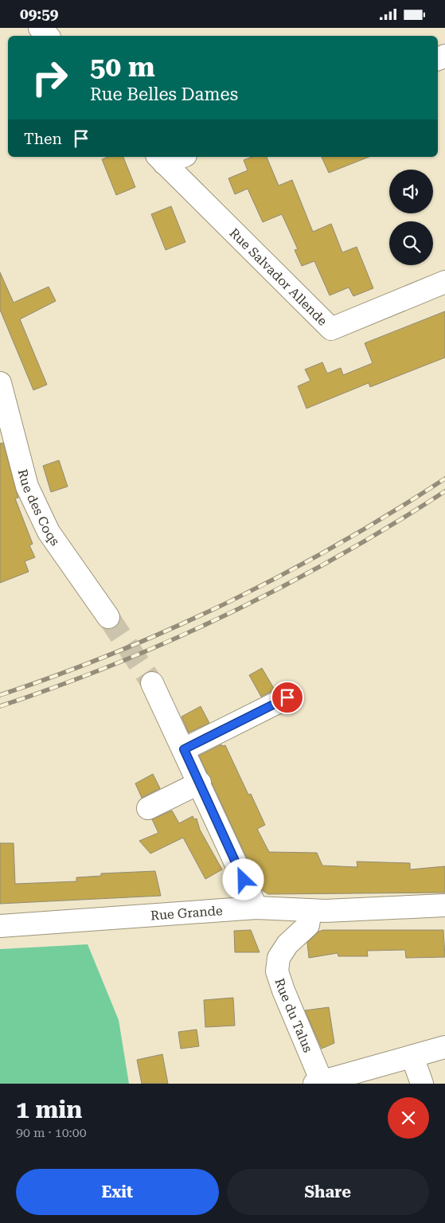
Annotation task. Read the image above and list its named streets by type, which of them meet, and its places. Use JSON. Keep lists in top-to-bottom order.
{
  "streets": {
    "street": [
      "Rue Salvador Allende",
      "Rue des Coqs",
      "Rue Grande",
      "Rue du Talus"
    ]
  },
  "crossings": [
    ["Rue Grande", "Rue du Talus"]
  ],
  "page": {
    "status": "09:59",
    "turn": ["50 m", "Rue Belles Dames"],
    "then": "Then",
    "heading": ["1 min", "90 m · 10:00"],
    "buttons": ["Exit", "Share"]
  }
}
